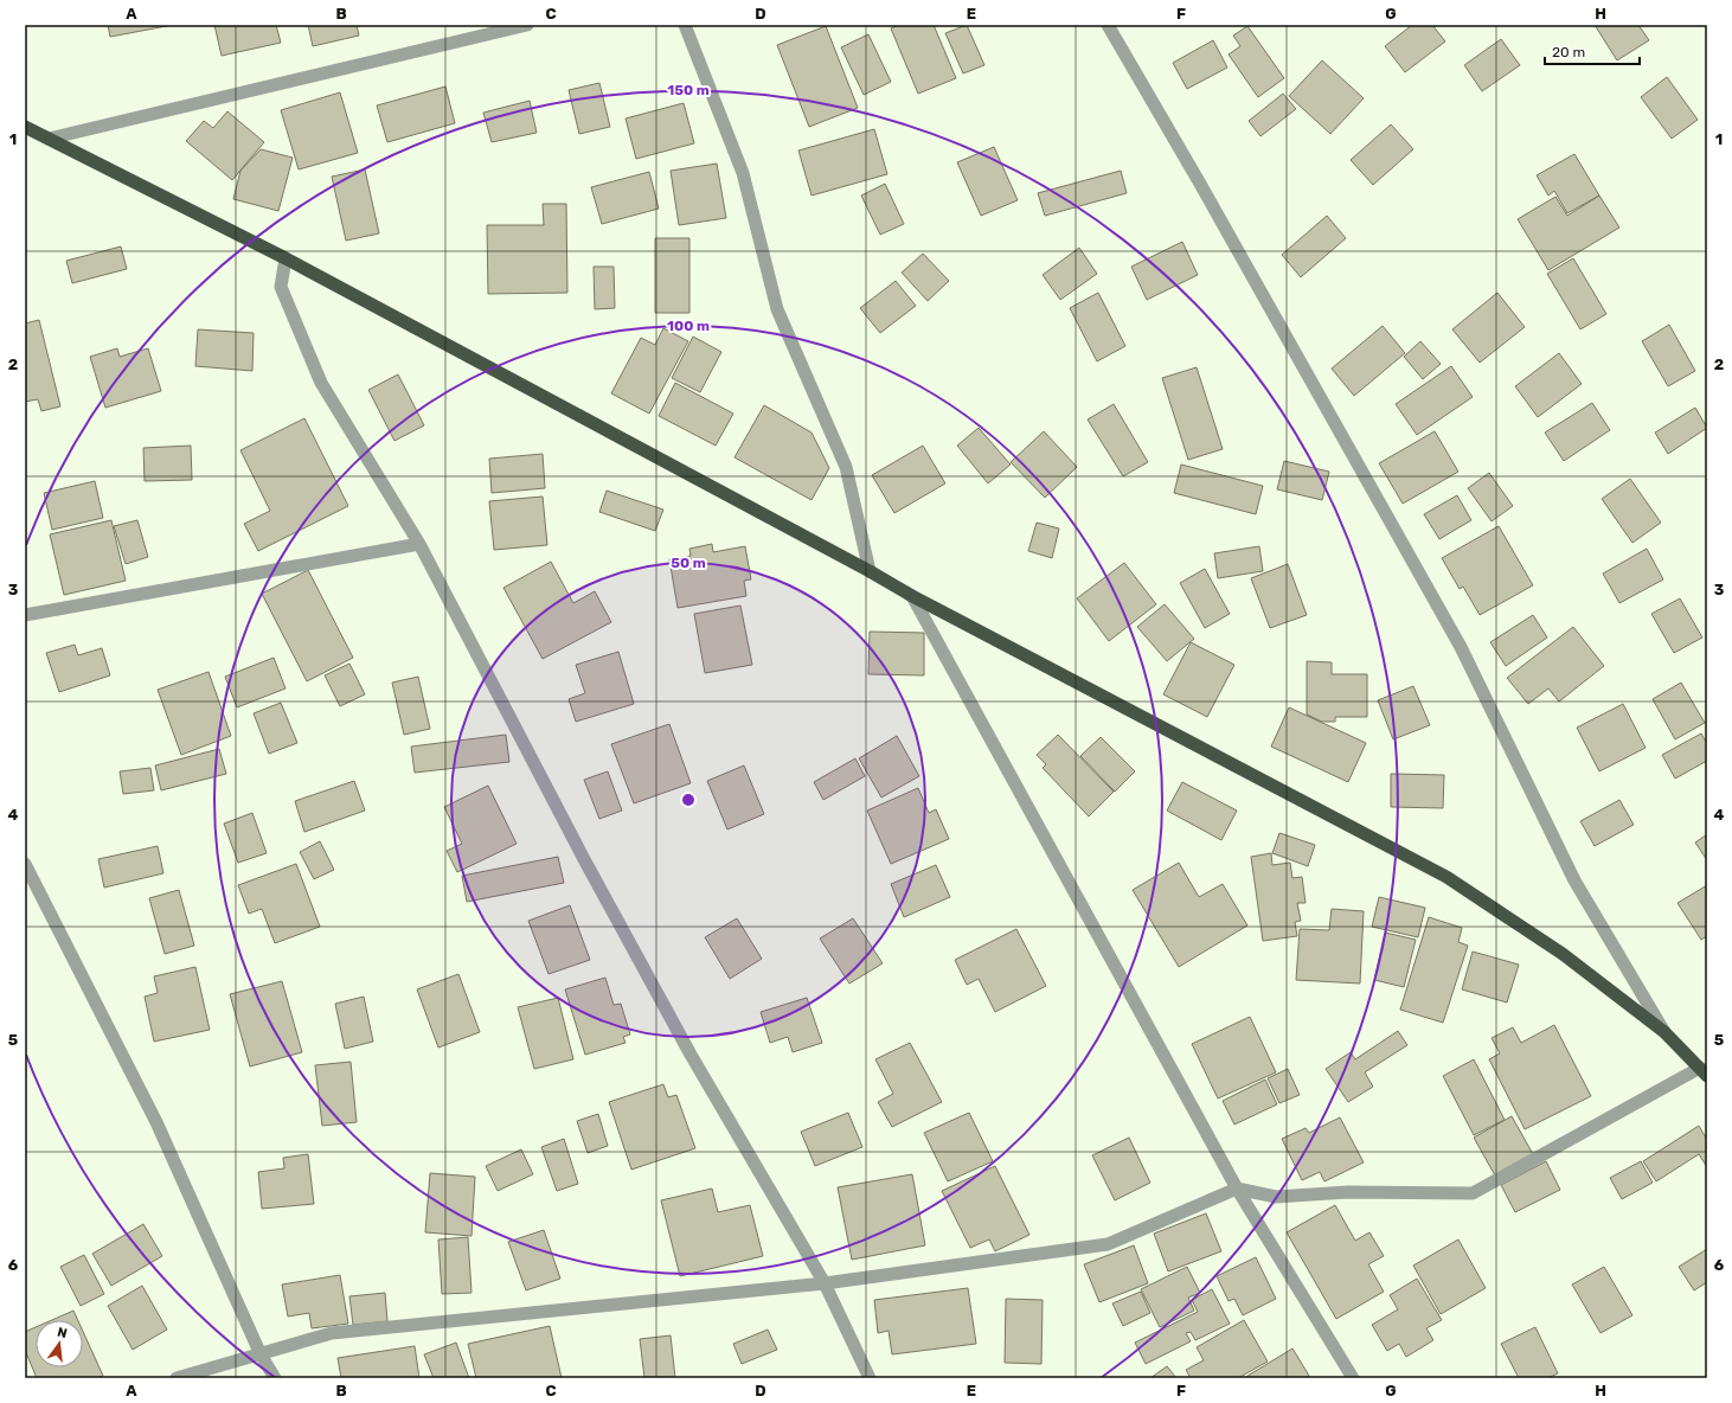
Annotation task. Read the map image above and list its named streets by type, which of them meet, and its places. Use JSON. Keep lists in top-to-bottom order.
{
  "scale_bar": "20 m",
  "north": "top",
  "grid": {
    "columns": [
      "A",
      "B",
      "C",
      "D",
      "E",
      "F",
      "G",
      "H"
    ],
    "rows": [
      "1",
      "2",
      "3",
      "4",
      "5",
      "6"
    ]
  },
  "rings": ["150 m", "100 m", "50 m"]
}
